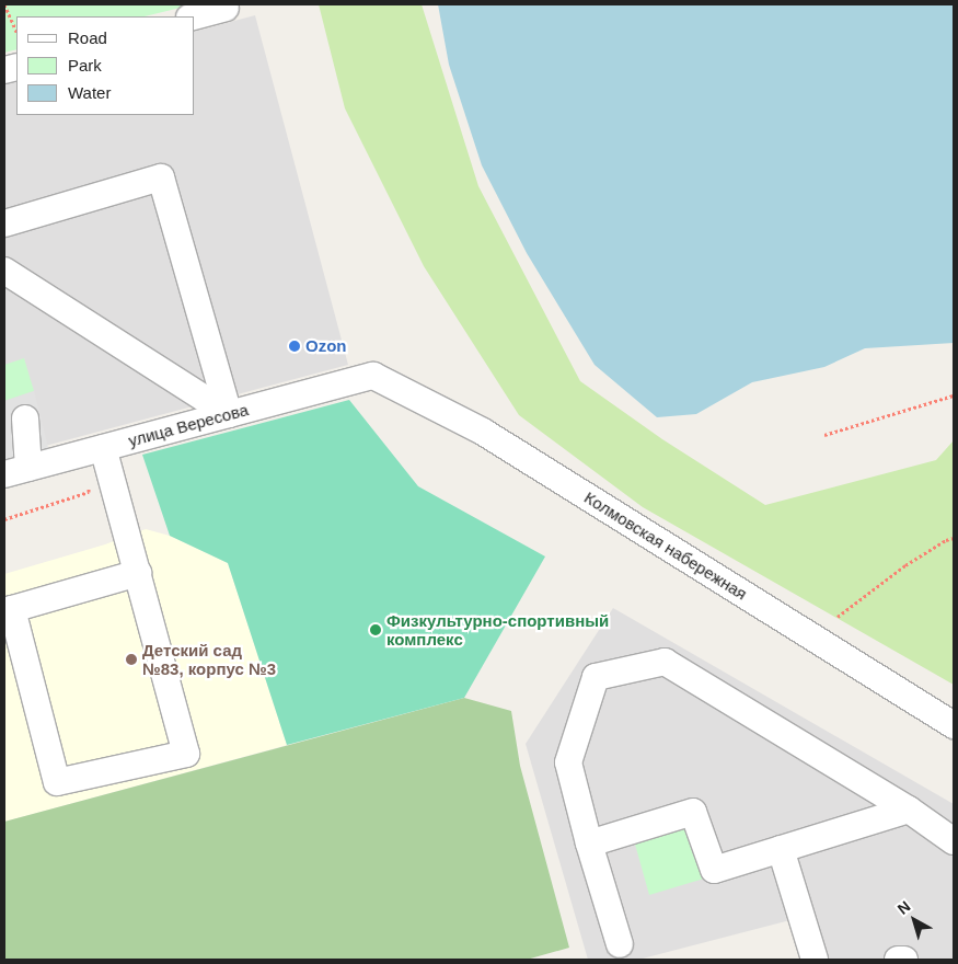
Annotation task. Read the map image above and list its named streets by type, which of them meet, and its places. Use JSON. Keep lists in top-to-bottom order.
{
  "streets": {
    "street": ["улица Вересова", "Колмовская набережная"]
  },
  "crossings": [
    ["улица Вересова", "Колмовская набережная"]
  ],
  "places": ["Ozon", "Физкультурно-спортивный комплекс", "Детский сад №83, корпус №3"],
  "legend": ["Road", "Park", "Water"],
  "north": "top left"
}
